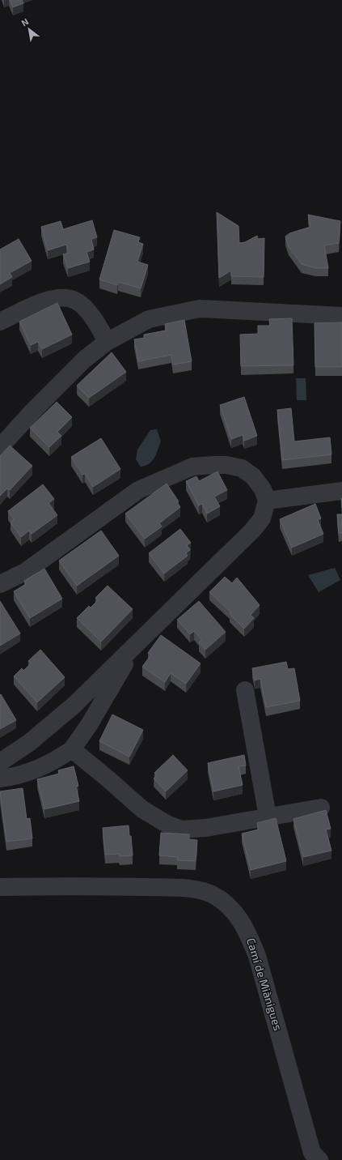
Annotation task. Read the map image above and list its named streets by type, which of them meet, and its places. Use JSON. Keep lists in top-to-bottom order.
{
  "streets": {
    "street": ["Camí de Miànigues"]
  },
  "north": "top left"
}
